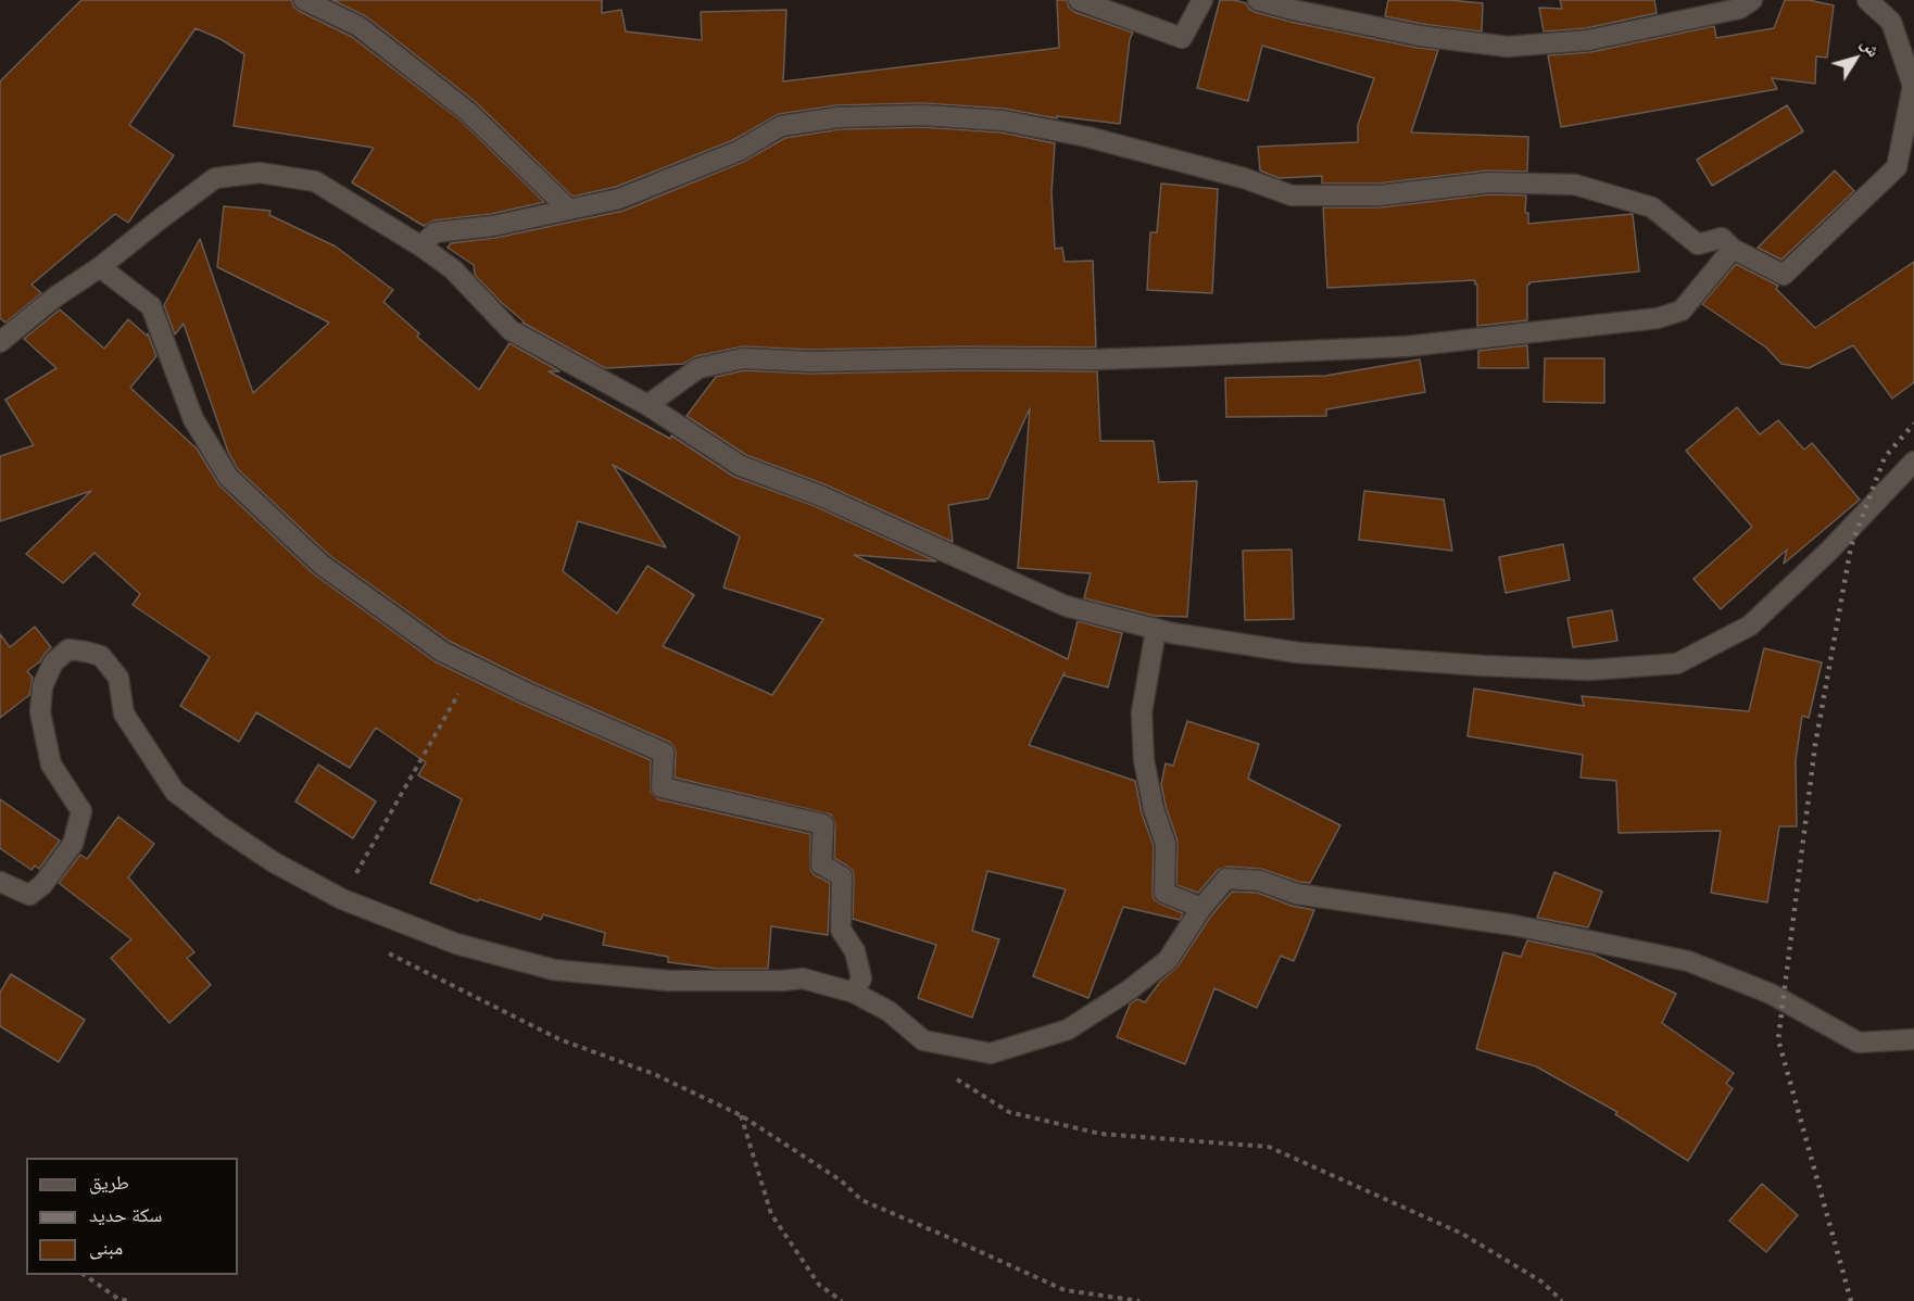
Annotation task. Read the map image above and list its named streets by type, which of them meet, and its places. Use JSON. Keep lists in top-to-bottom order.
{
  "legend": ["طريق", "سكة حديد", "مبنى"],
  "north": "top right"
}
